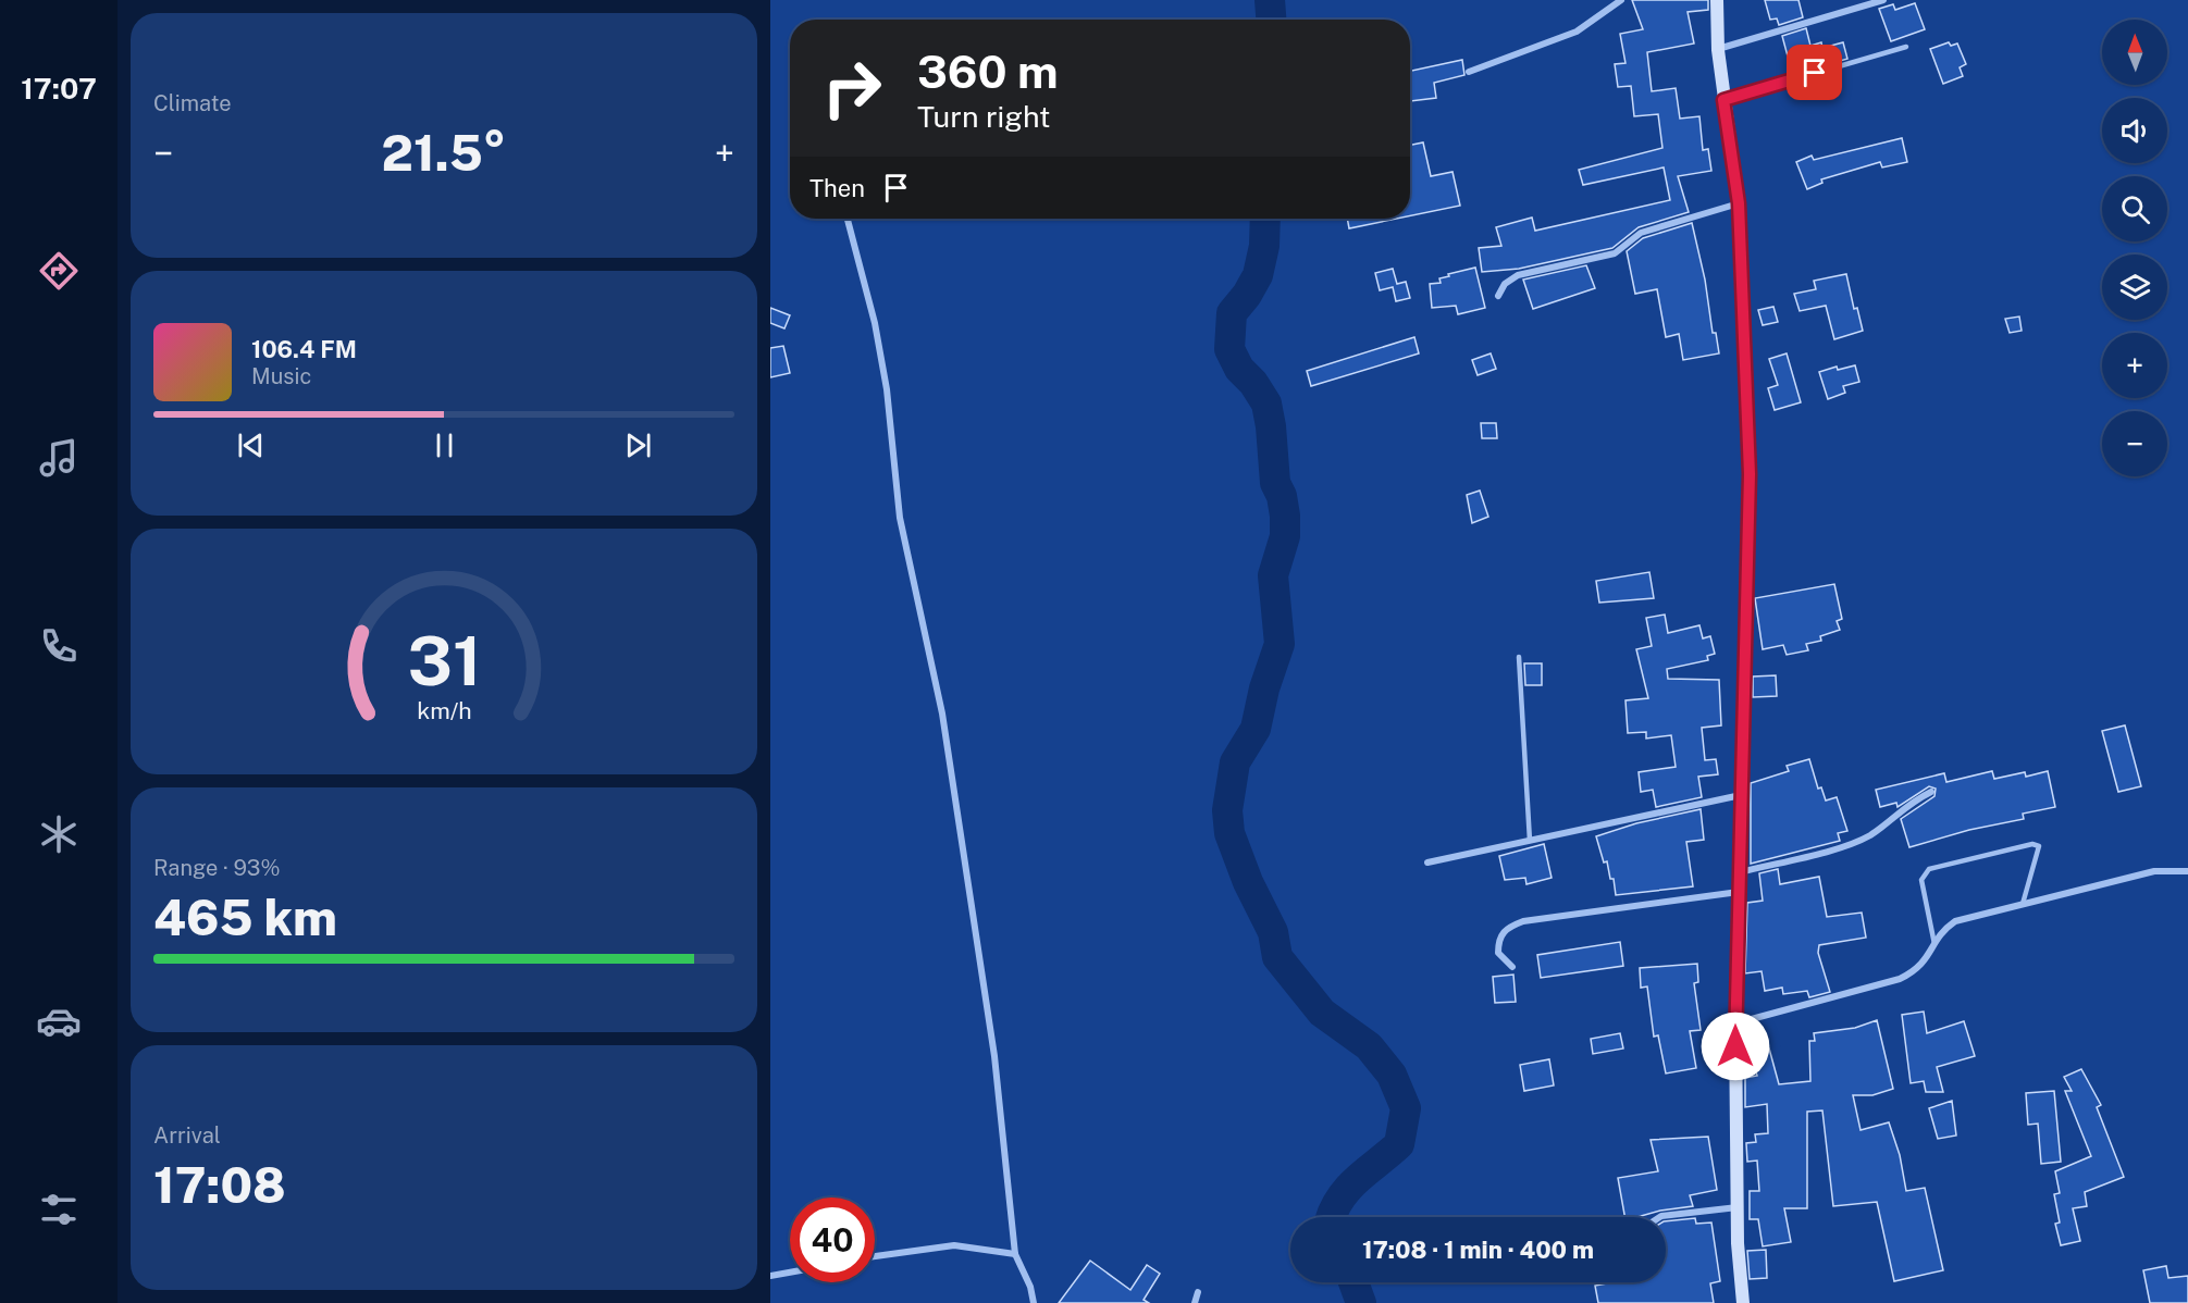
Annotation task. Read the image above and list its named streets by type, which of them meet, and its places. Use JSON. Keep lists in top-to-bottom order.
{
  "north": "top",
  "page": {
    "tabs": "17:07",
    "tile": [
      "Climate",
      ["Range · 93%", "465 km"],
      ["Arrival", "17:08"]
    ],
    "map_buttons": ["+", "−"],
    "turn": ["360 m", "Turn right"],
    "heat": ["−", "21.5°", "+"],
    "then": "Then",
    "song": ["106.4 FM", "Music"],
    "limit": "40",
    "trip": "17:08 · 1 min · 400 m",
    "gauge": ["31", "km/h"]
  }
}
